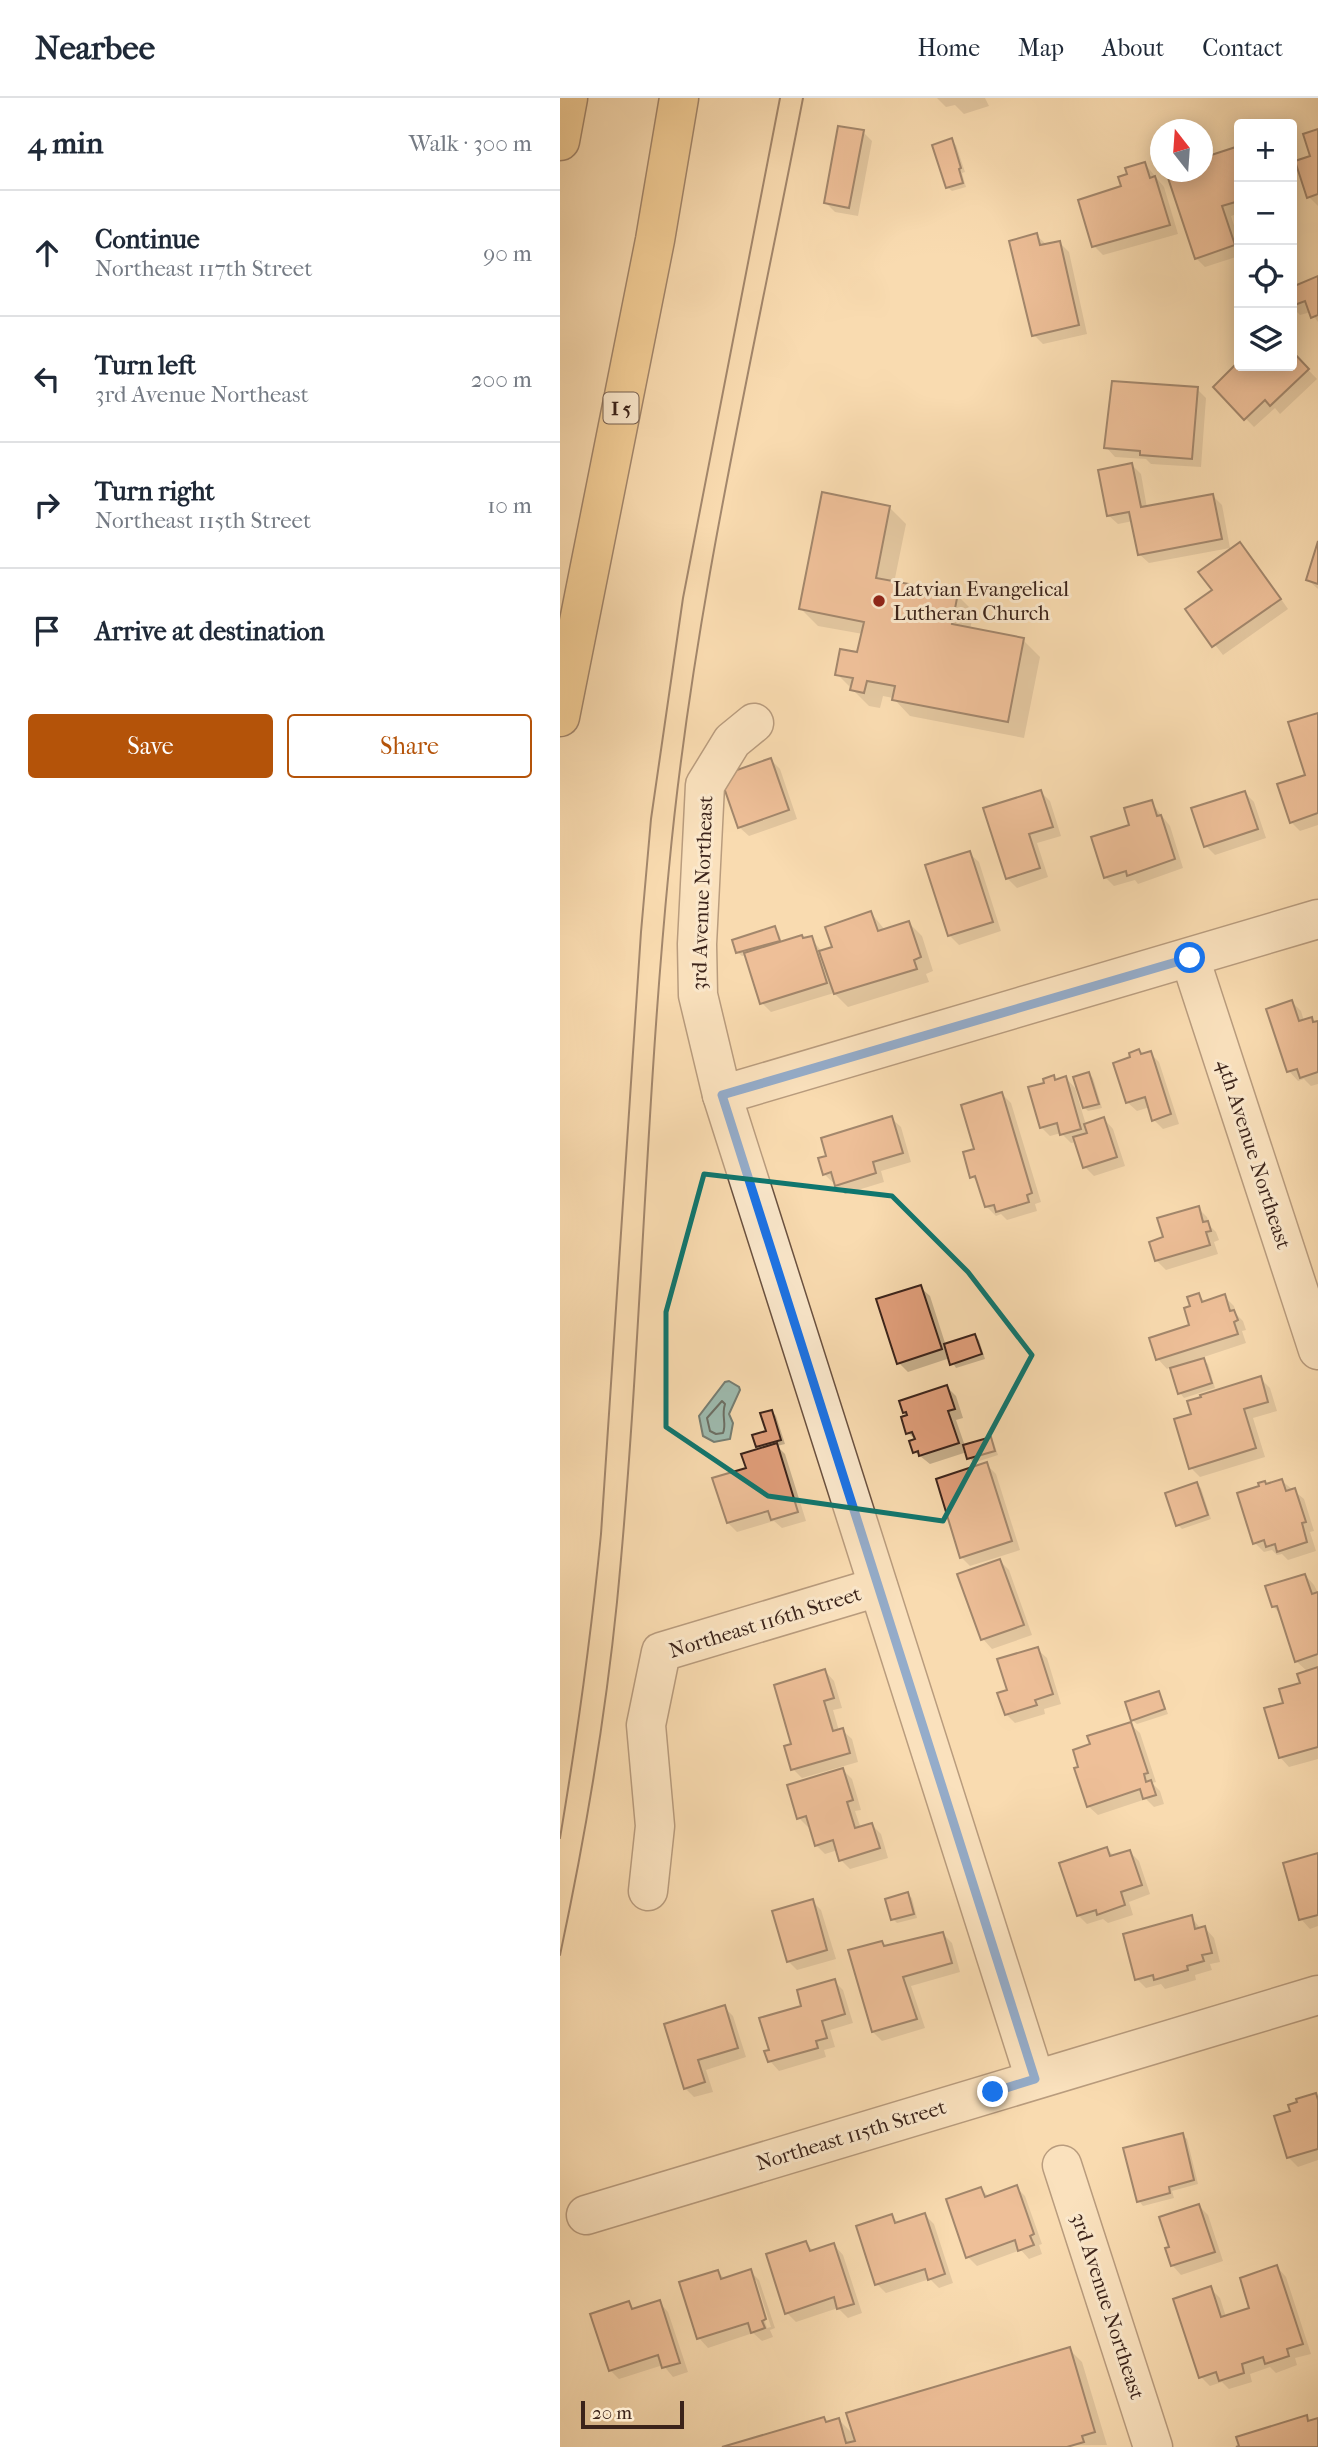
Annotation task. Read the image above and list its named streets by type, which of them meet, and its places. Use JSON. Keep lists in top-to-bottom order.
{
  "streets": {
    "highway": ["I 5"],
    "street": [
      "3rd Avenue Northeast",
      "4th Avenue Northeast",
      "Northeast 116th Street",
      "Northeast 115th Street"
    ]
  },
  "crossings": [
    ["3rd Avenue Northeast", "Northeast 116th Street"],
    ["3rd Avenue Northeast", "Northeast 115th Street"]
  ],
  "places": ["Latvian Evangelical Lutheran Church"],
  "scale_bar": "20 m",
  "north": "top",
  "page": {
    "header": "Nearbee",
    "nav": [
      "Home",
      "Map",
      "About",
      "Contact"
    ],
    "heading": ["4 min", "Walk · 300 m"],
    "map_buttons": ["+", "−"],
    "list": [
      ["Continue", "Northeast 117th Street", "90 m"],
      ["Turn left", "3rd Avenue Northeast", "200 m"],
      ["Turn right", "Northeast 115th Street", "10 m"],
      "Arrive at destination"
    ],
    "buttons": ["Save", "Share"],
    "scale": "20 m"
  }
}
